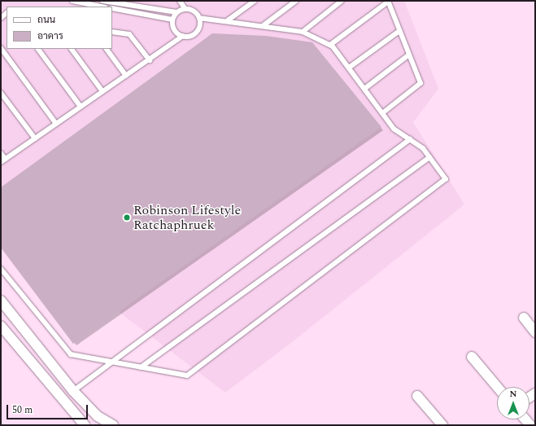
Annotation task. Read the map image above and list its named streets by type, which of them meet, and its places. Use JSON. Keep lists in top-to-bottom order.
{
  "places": ["Robinson Lifestyle Ratchaphruek"],
  "legend": ["ถนน", "อาคาร"],
  "scale_bar": "50 m",
  "north": "top"
}
